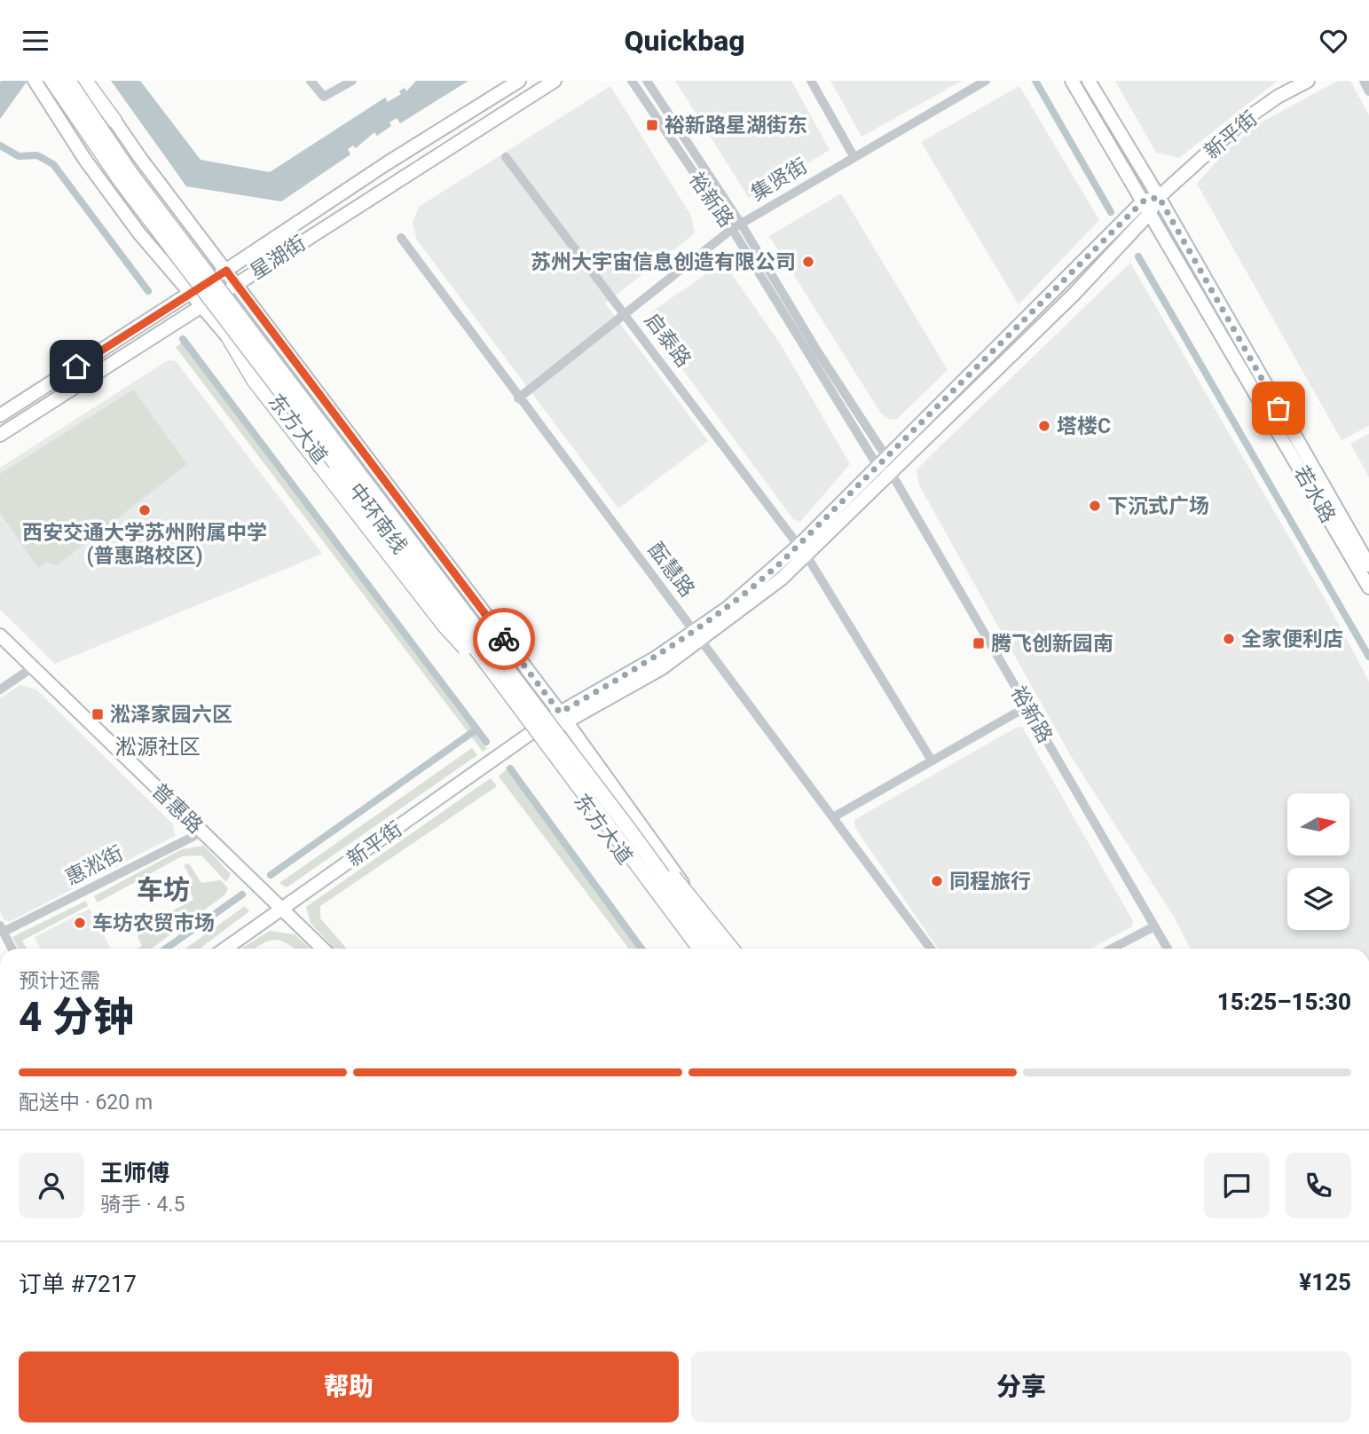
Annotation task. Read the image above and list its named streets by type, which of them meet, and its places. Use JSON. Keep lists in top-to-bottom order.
{
  "streets": {
    "highway": ["中环南线"],
    "main road": [
      "新平街",
      "裕新路",
      "星湖街",
      "东方大道",
      "若水路",
      "普惠路"
    ],
    "street": [
      "集贤街",
      "启泰路",
      "酝慧路",
      "惠淞街"
    ]
  },
  "crossings": [
    ["新平街", "裕新路"],
    ["新平街", "启泰路"],
    ["新平街", "东方大道"],
    ["新平街", "若水路"],
    ["新平街", "酝慧路"],
    ["新平街", "普惠路"],
    ["集贤街", "裕新路"],
    ["集贤街", "启泰路"],
    ["集贤街", "酝慧路"],
    ["星湖街", "东方大道"],
    ["普惠路", "惠淞街"]
  ],
  "districts": ["淞源社区", "车坊"],
  "places": {
    "transit": ["裕新路星湖街东", "腾飞创新园南", "淞泽家园六区"],
    "other": [
      "苏州大宇宙信息创造有限公司",
      "塔楼C",
      "下沉式广场",
      "西安交通大学苏州附属中学 (普惠路校区)",
      "全家便利店",
      "同程旅行",
      "车坊农贸市场"
    ]
  },
  "north": "right",
  "page": {
    "header": "Quickbag",
    "heading": ["4 分钟", "预计还需", "15:25–15:30"],
    "panel": [
      "王师傅",
      "骑手 · 4.5",
      "订单 #7217",
      "¥125"
    ],
    "bar": "配送中 · 620 m",
    "buttons": ["帮助", "分享"]
  }
}
